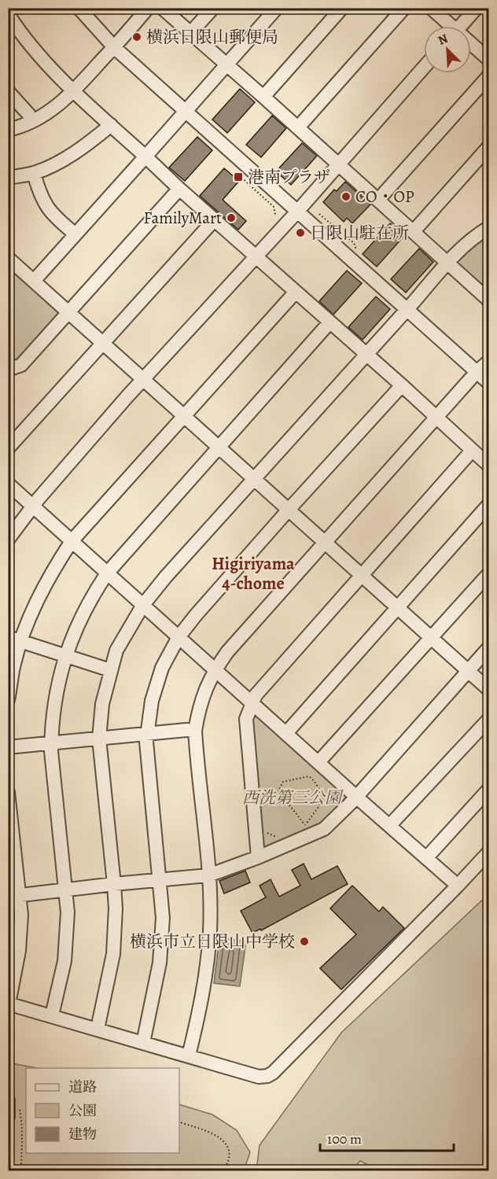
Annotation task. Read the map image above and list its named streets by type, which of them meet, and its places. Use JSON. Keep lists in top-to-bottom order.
{
  "districts": ["Higiriyama 4-chome"],
  "parks": ["西洗第三公園"],
  "places": {
    "other": [
      "横浜日限山郵便局",
      "CO・OP",
      "FamilyMart",
      "日限山駐在所",
      "横浜市立日限山中学校"
    ],
    "transit": ["港南プラザ"]
  },
  "legend": ["道路", "公園", "建物"],
  "scale_bar": "100 m",
  "north": "top left"
}
